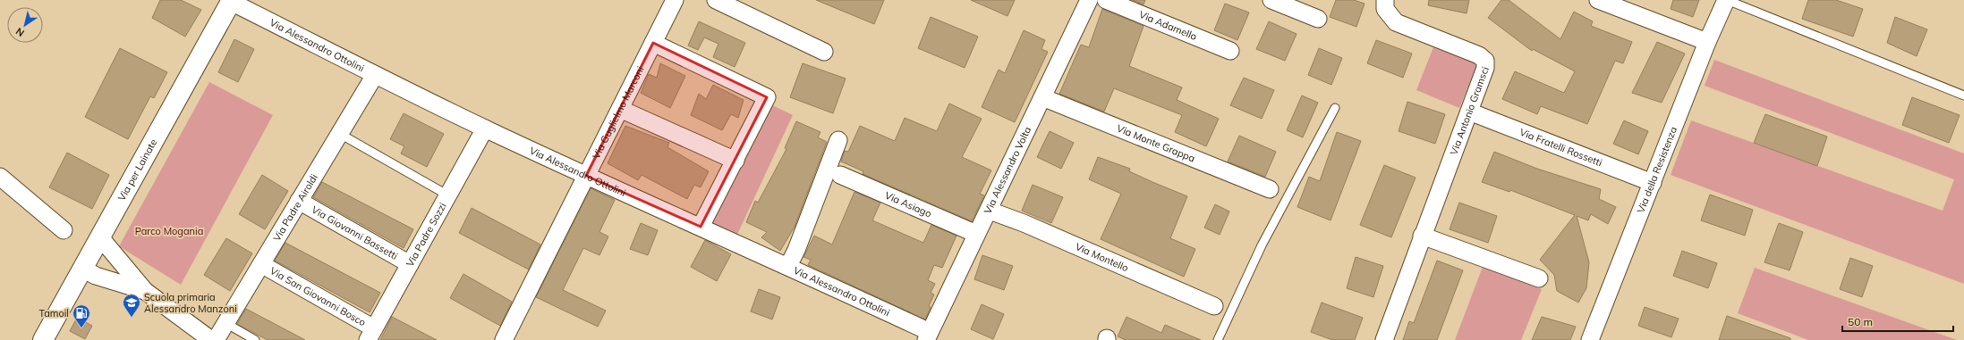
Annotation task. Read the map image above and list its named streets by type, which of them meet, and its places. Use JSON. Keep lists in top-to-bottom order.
{
  "streets": {
    "street": [
      "Via Adamello",
      "Via Alessandro Ottolini",
      "Via Antonio Gramsci",
      "Via Guglielmo Marconi",
      "Via Monte Grappa",
      "Via Fratelli Rossetti",
      "Via per Lainate",
      "Via della Resistenza",
      "Via Alessandro Volta",
      "Via Asiago",
      "Via Padre Airoldi",
      "Via Giovanni Bassetti",
      "Via Padre Sozzi",
      "Via Montello",
      "Via San Giovanni Bosco"
    ]
  },
  "crossings": [
    ["Via Alessandro Ottolini", "Via Guglielmo Marconi"],
    ["Via Alessandro Ottolini", "Via per Lainate"],
    ["Via Alessandro Ottolini", "Via Alessandro Volta"],
    ["Via Alessandro Ottolini", "Via Padre Airoldi"],
    ["Via Alessandro Ottolini", "Via Padre Sozzi"],
    ["Via Antonio Gramsci", "Via Fratelli Rossetti"],
    ["Via Monte Grappa", "Via Alessandro Volta"],
    ["Via Fratelli Rossetti", "Via della Resistenza"],
    ["Via Alessandro Volta", "Via Asiago"],
    ["Via Alessandro Volta", "Via Montello"],
    ["Via Padre Airoldi", "Via Giovanni Bassetti"],
    ["Via Padre Airoldi", "Via San Giovanni Bosco"],
    ["Via Giovanni Bassetti", "Via Padre Sozzi"],
    ["Via Padre Sozzi", "Via San Giovanni Bosco"]
  ],
  "parks": ["Parco Mogania"],
  "places": {
    "school or university": ["Scuola primaria Alessandro Manzoni"],
    "fuel station": ["Tamoil"]
  },
  "scale_bar": "50 m",
  "north": "bottom left"
}
